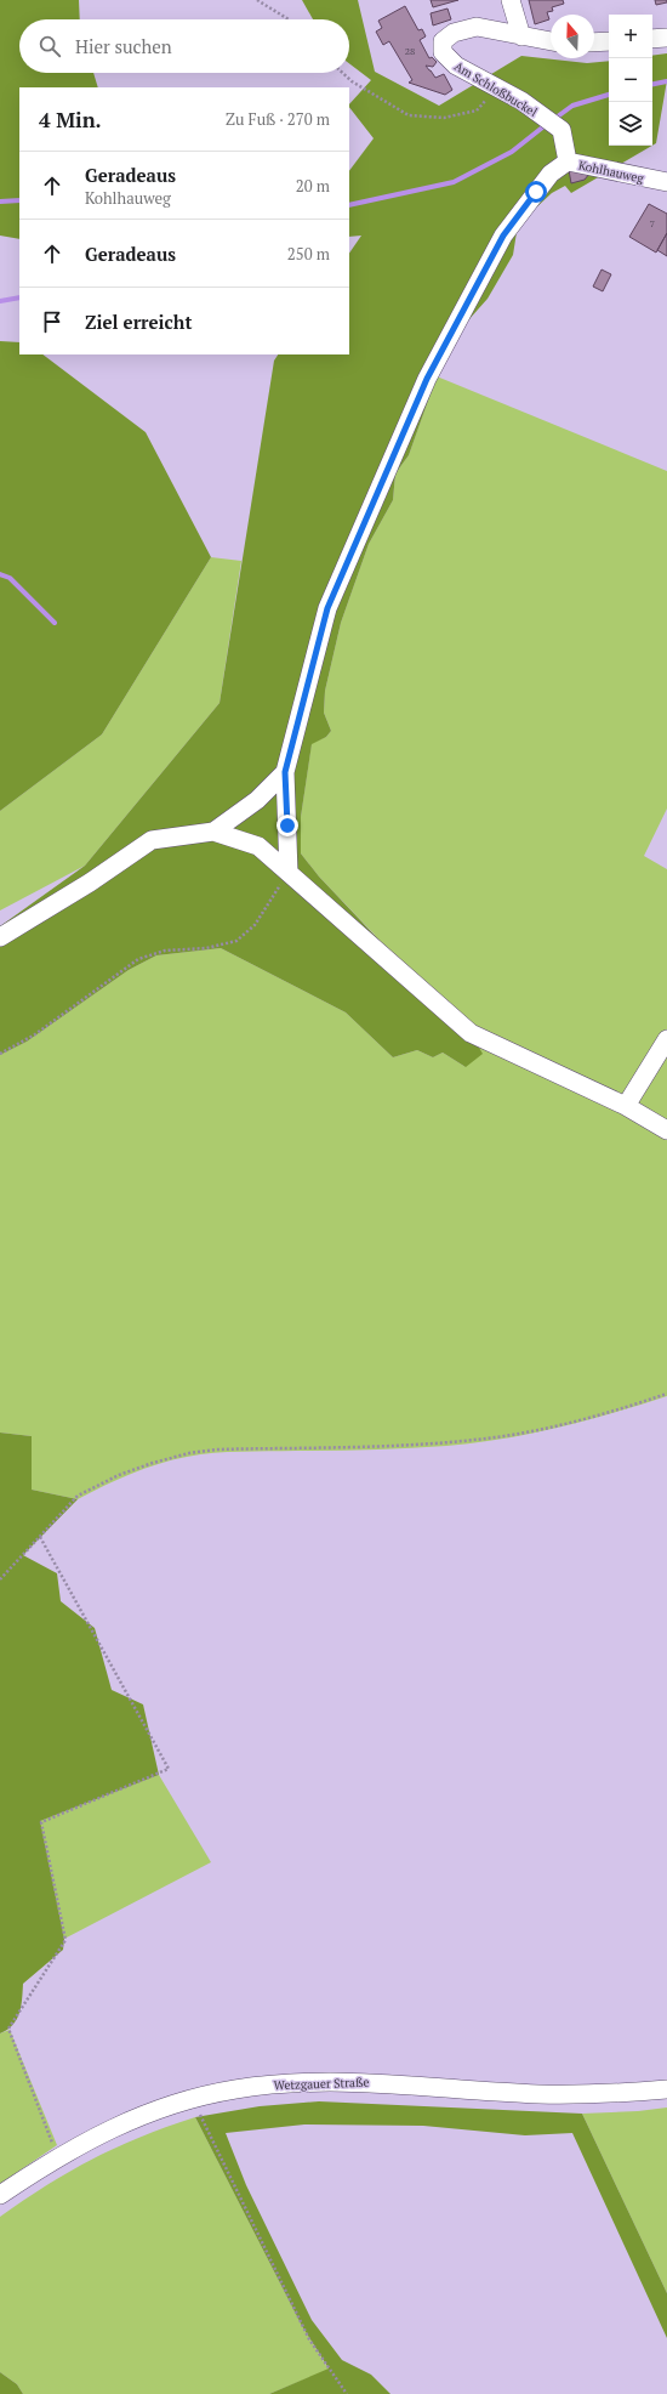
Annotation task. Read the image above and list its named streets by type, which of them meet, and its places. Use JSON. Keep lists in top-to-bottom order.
{
  "streets": {
    "street": ["Am Schloßbuckel", "Kohlhauweg", "Wetzgauer Straße"]
  },
  "crossings": [
    ["Am Schloßbuckel", "Kohlhauweg"]
  ],
  "house_numbers": ["28", "7"],
  "north": "top",
  "page": {
    "map_buttons": ["+", "−"],
    "search": "Hier suchen",
    "heading": ["4 Min.", "Zu Fuß · 270 m"],
    "list": [
      ["Geradeaus", "Kohlhauweg", "20 m"],
      ["Geradeaus", "250 m"],
      "Ziel erreicht"
    ]
  }
}
